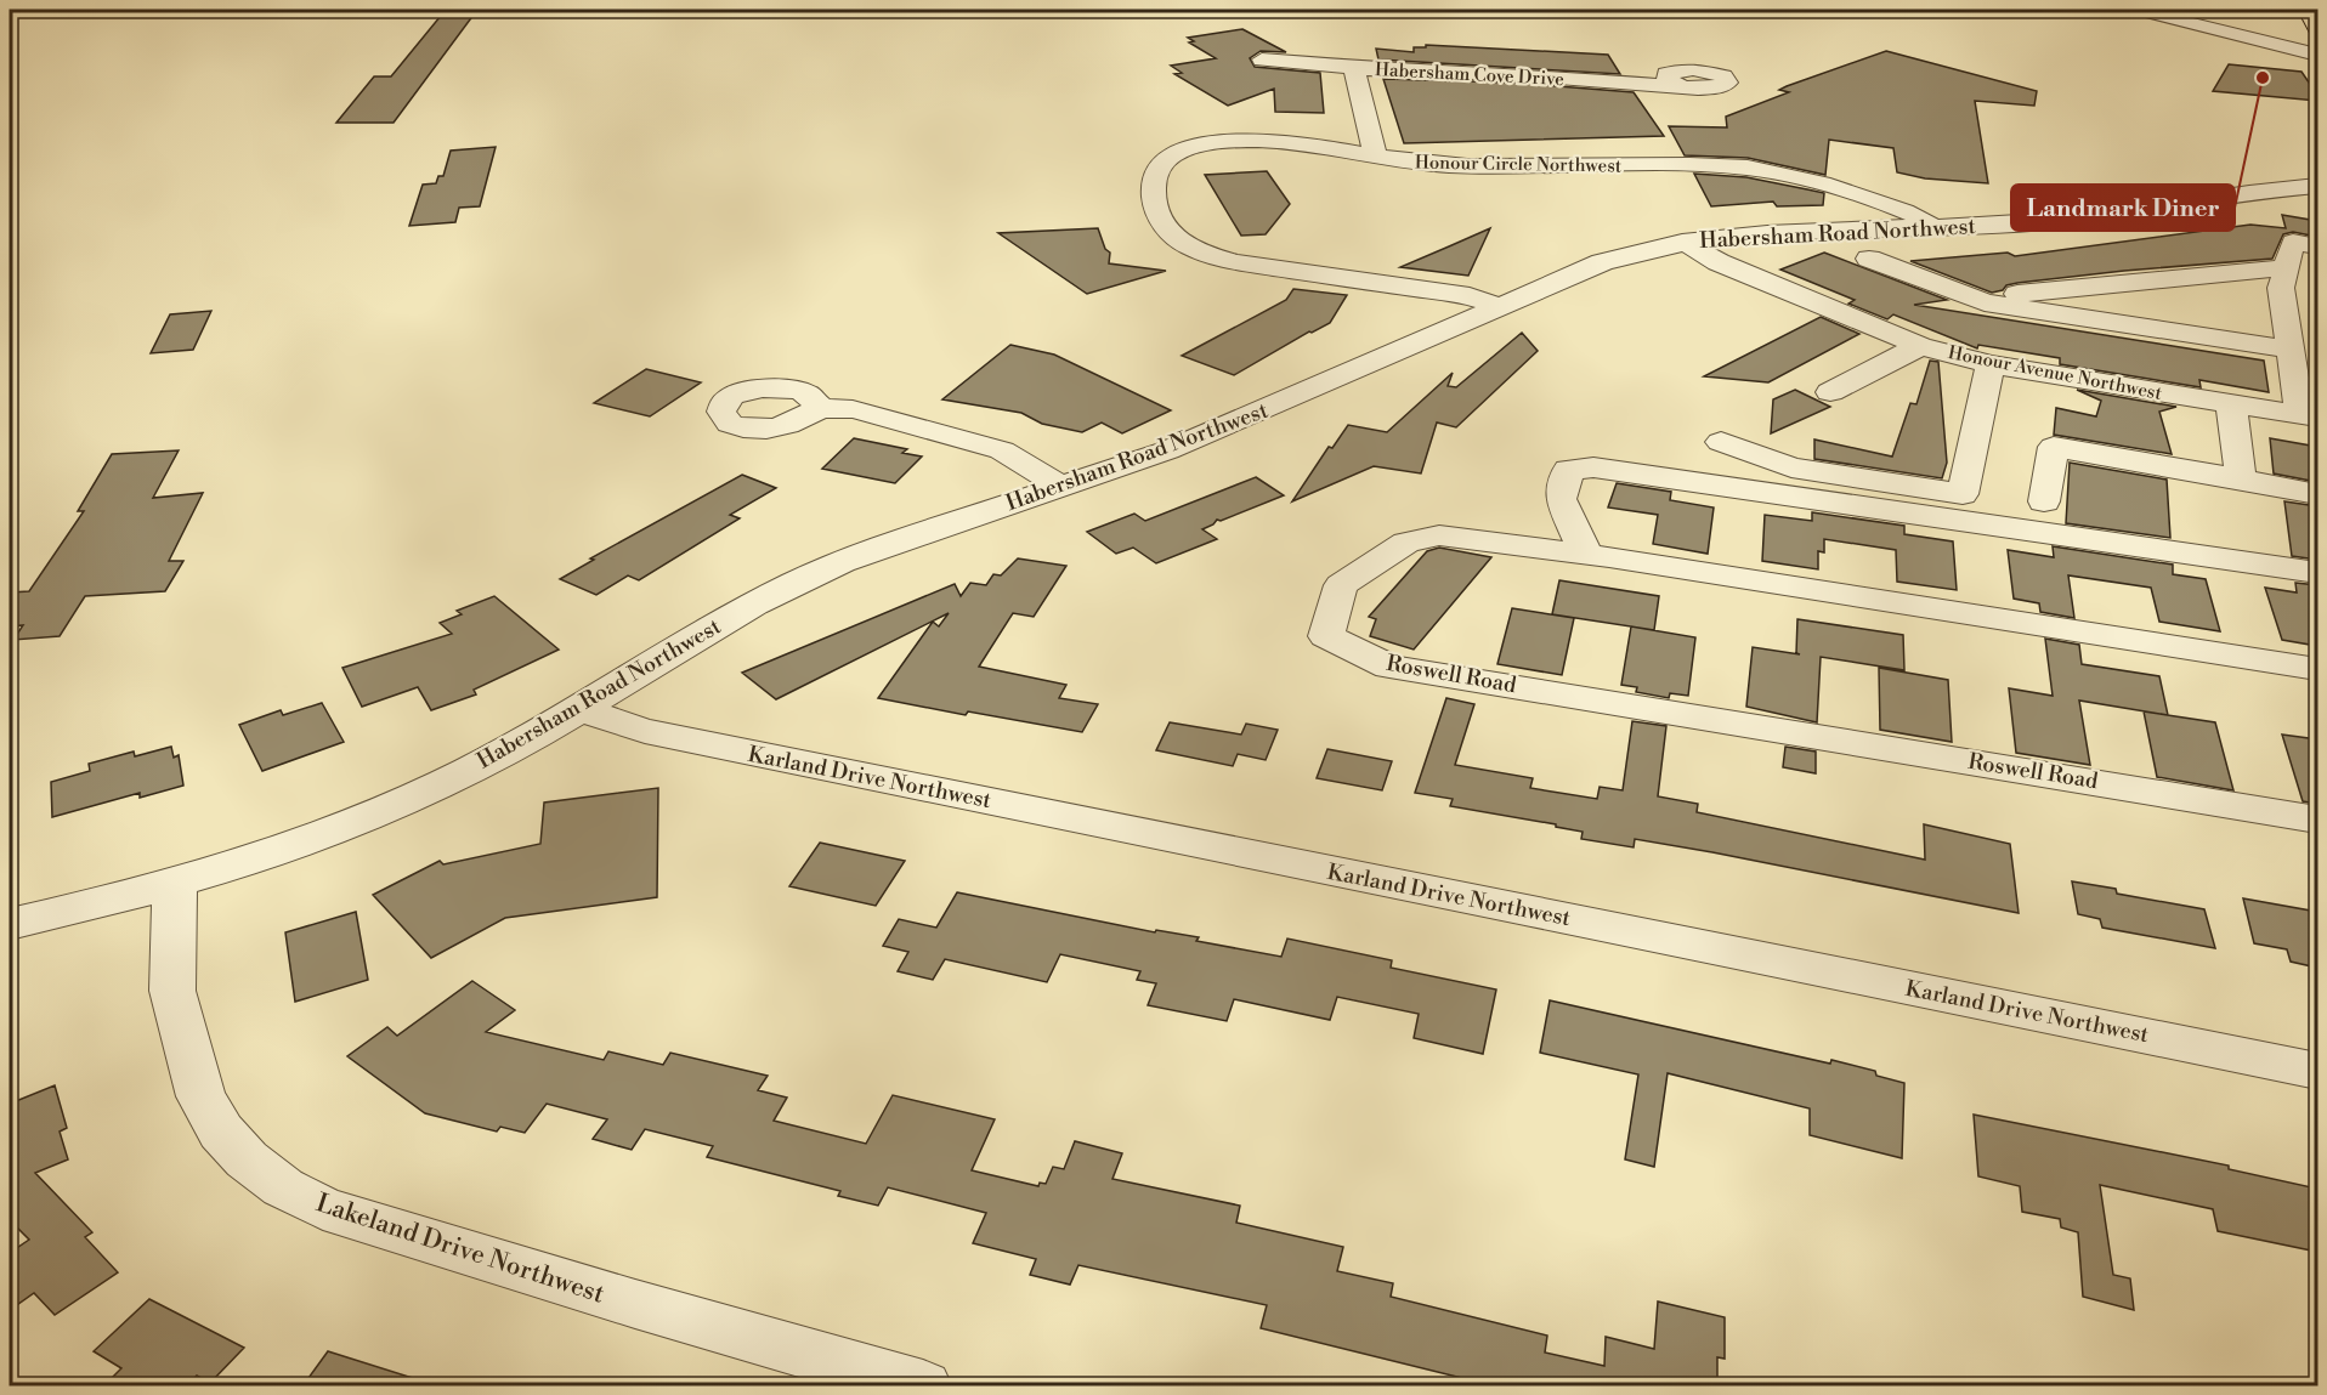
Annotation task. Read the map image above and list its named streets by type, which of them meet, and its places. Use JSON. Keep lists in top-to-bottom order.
{
  "streets": {
    "street": [
      "Habersham Cove Drive",
      "Honour Circle Northwest",
      "Habersham Road Northwest",
      "Honour Avenue Northwest",
      "Roswell Road",
      "Karland Drive Northwest",
      "Lakeland Drive Northwest"
    ]
  },
  "crossings": [
    ["Honour Circle Northwest", "Habersham Road Northwest"],
    ["Habersham Road Northwest", "Honour Avenue Northwest"],
    ["Habersham Road Northwest", "Karland Drive Northwest"],
    ["Habersham Road Northwest", "Lakeland Drive Northwest"]
  ],
  "places": ["Landmark Diner"]
}
